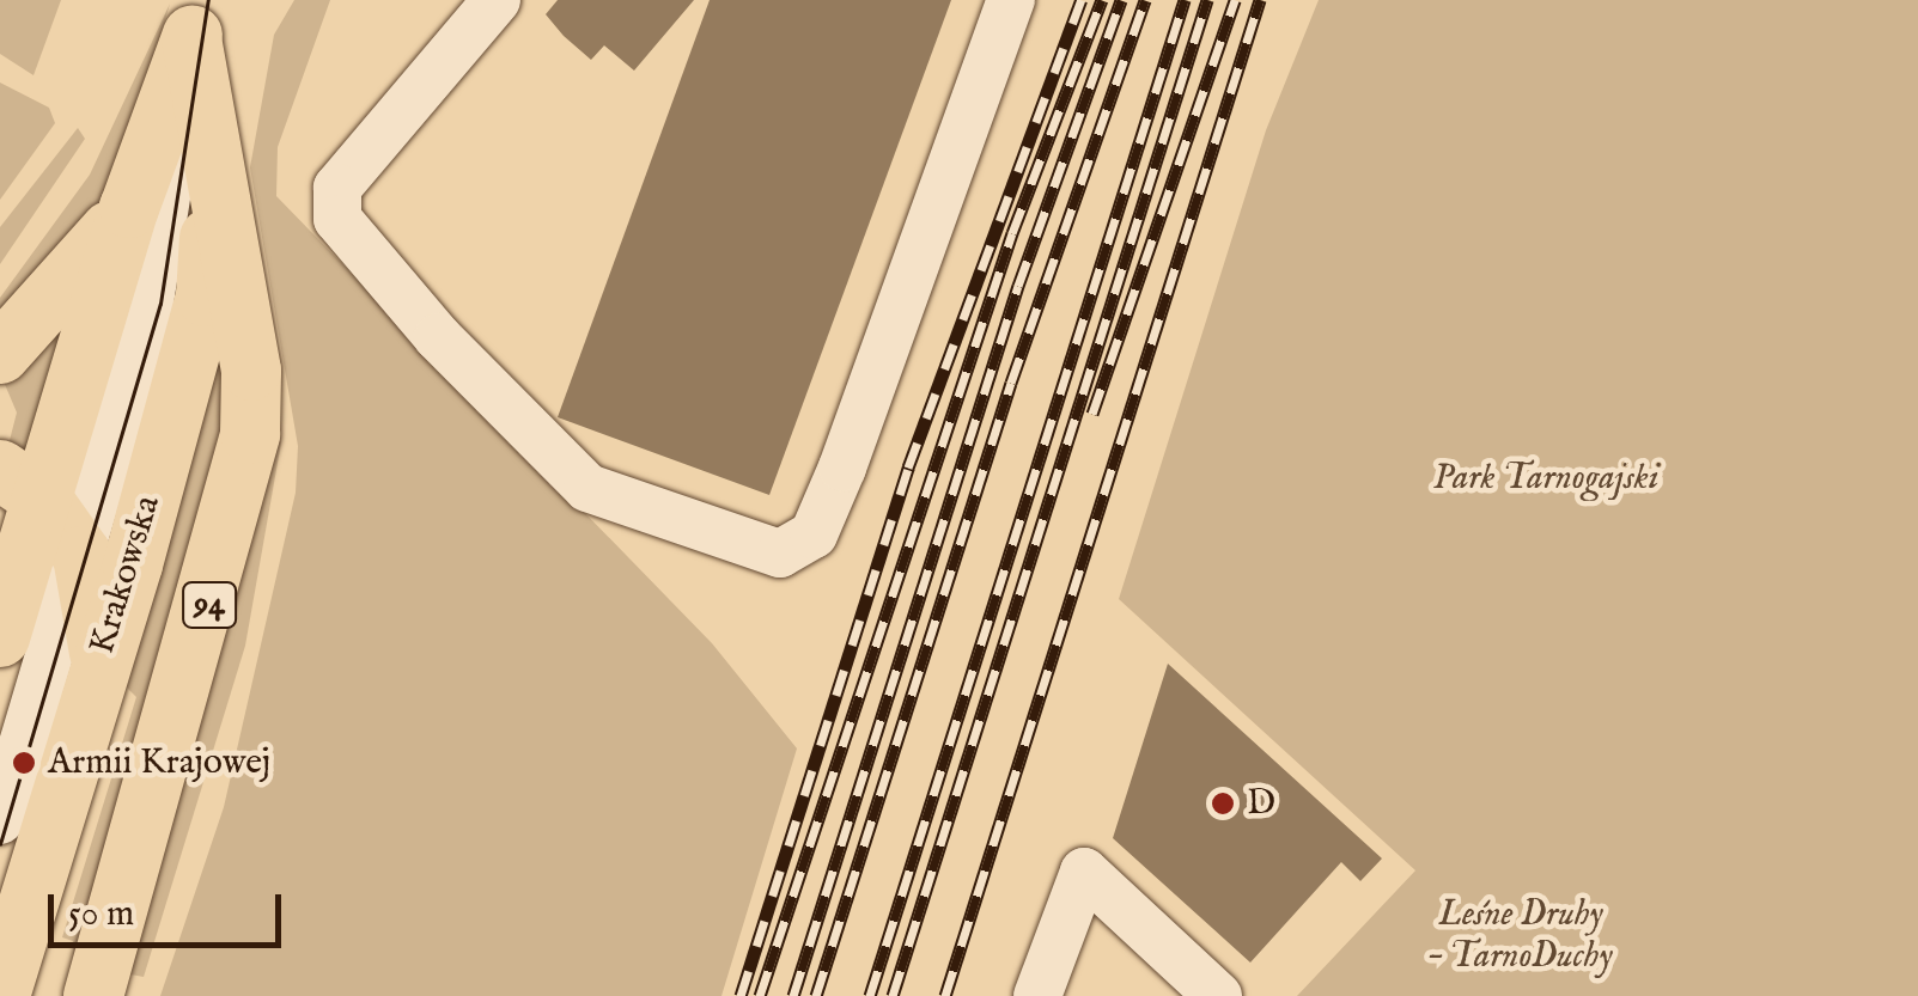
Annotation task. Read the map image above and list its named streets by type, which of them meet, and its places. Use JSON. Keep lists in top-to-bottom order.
{
  "streets": {
    "main road": ["Krakowska", "94"]
  },
  "crossings": [
    ["Krakowska", "94"]
  ],
  "parks": ["Park Tarnogajski", "Leśne Druhy – TarnoDuchy"],
  "places": ["Armii Krajowej", "D"],
  "scale_bar": "50 m"
}
